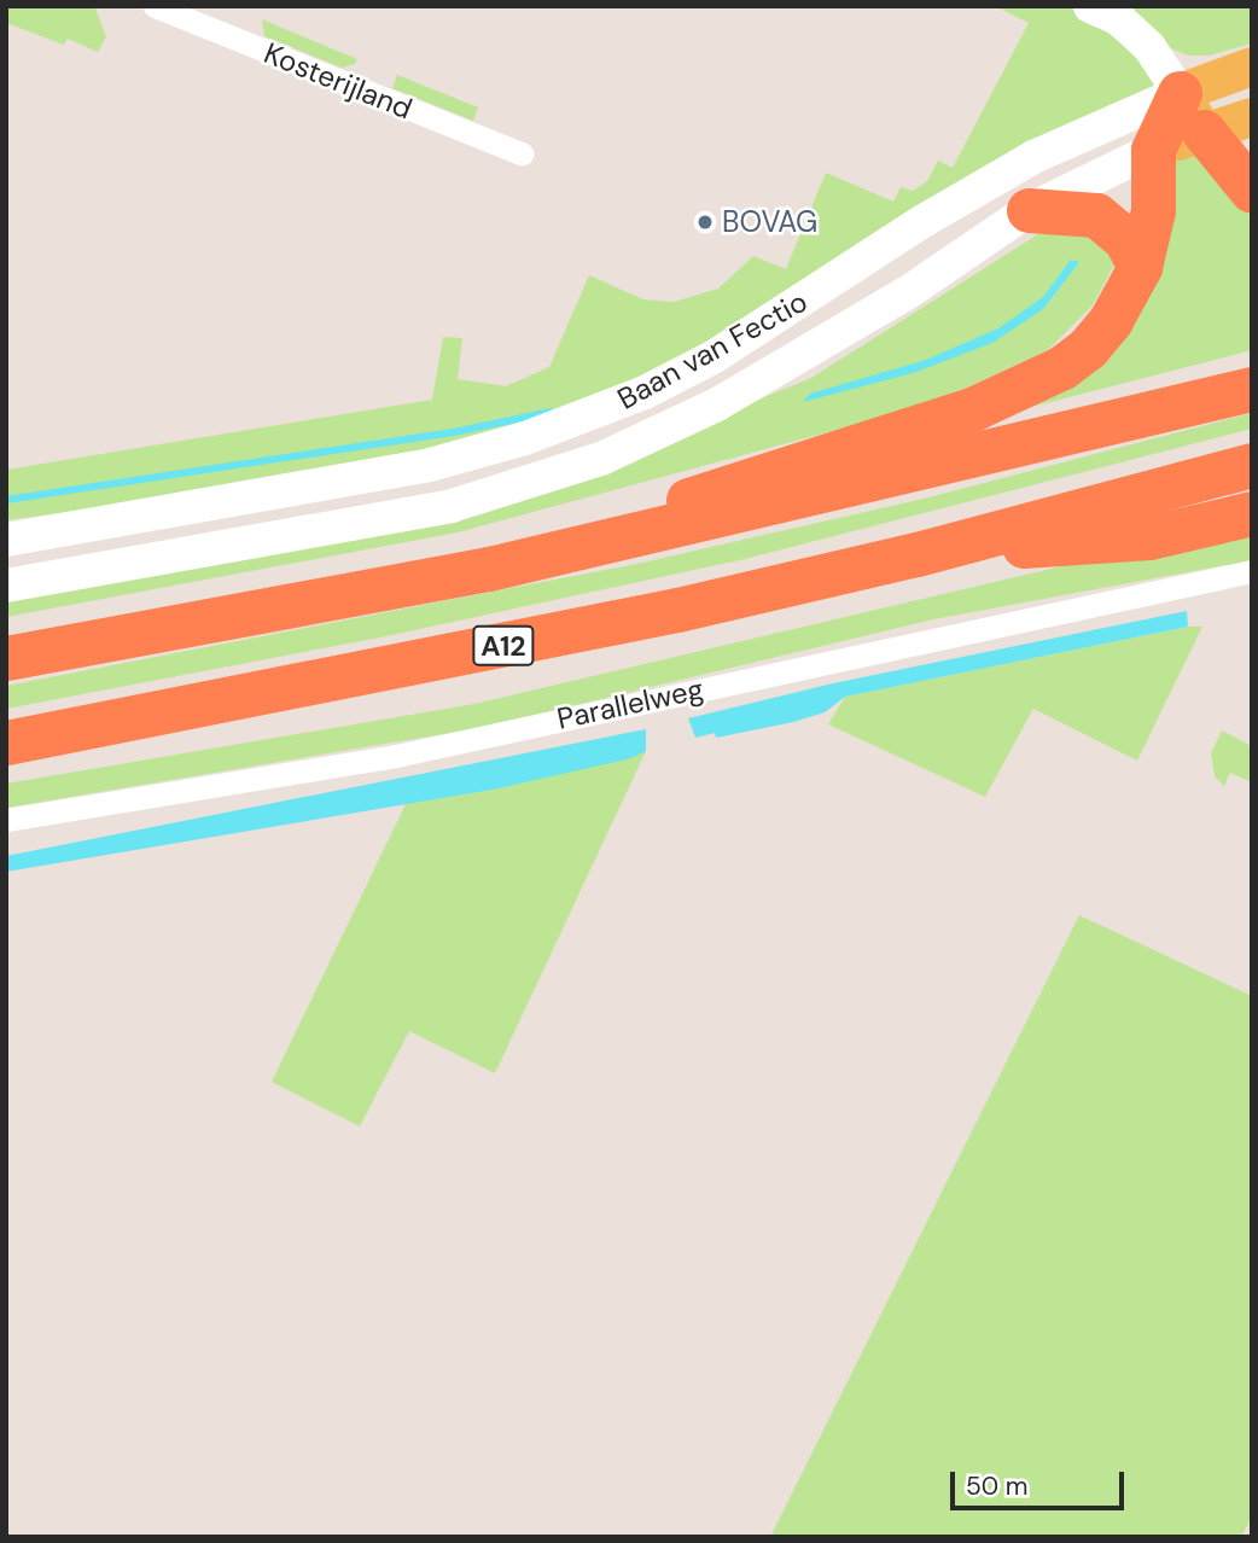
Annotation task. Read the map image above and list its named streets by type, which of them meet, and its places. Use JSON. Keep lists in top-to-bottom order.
{
  "streets": {
    "highway": ["A12"],
    "main road": ["Baan van Fectio"],
    "street": ["Kosterijland", "Parallelweg"]
  },
  "places": ["BOVAG"],
  "scale_bar": "50 m"
}
